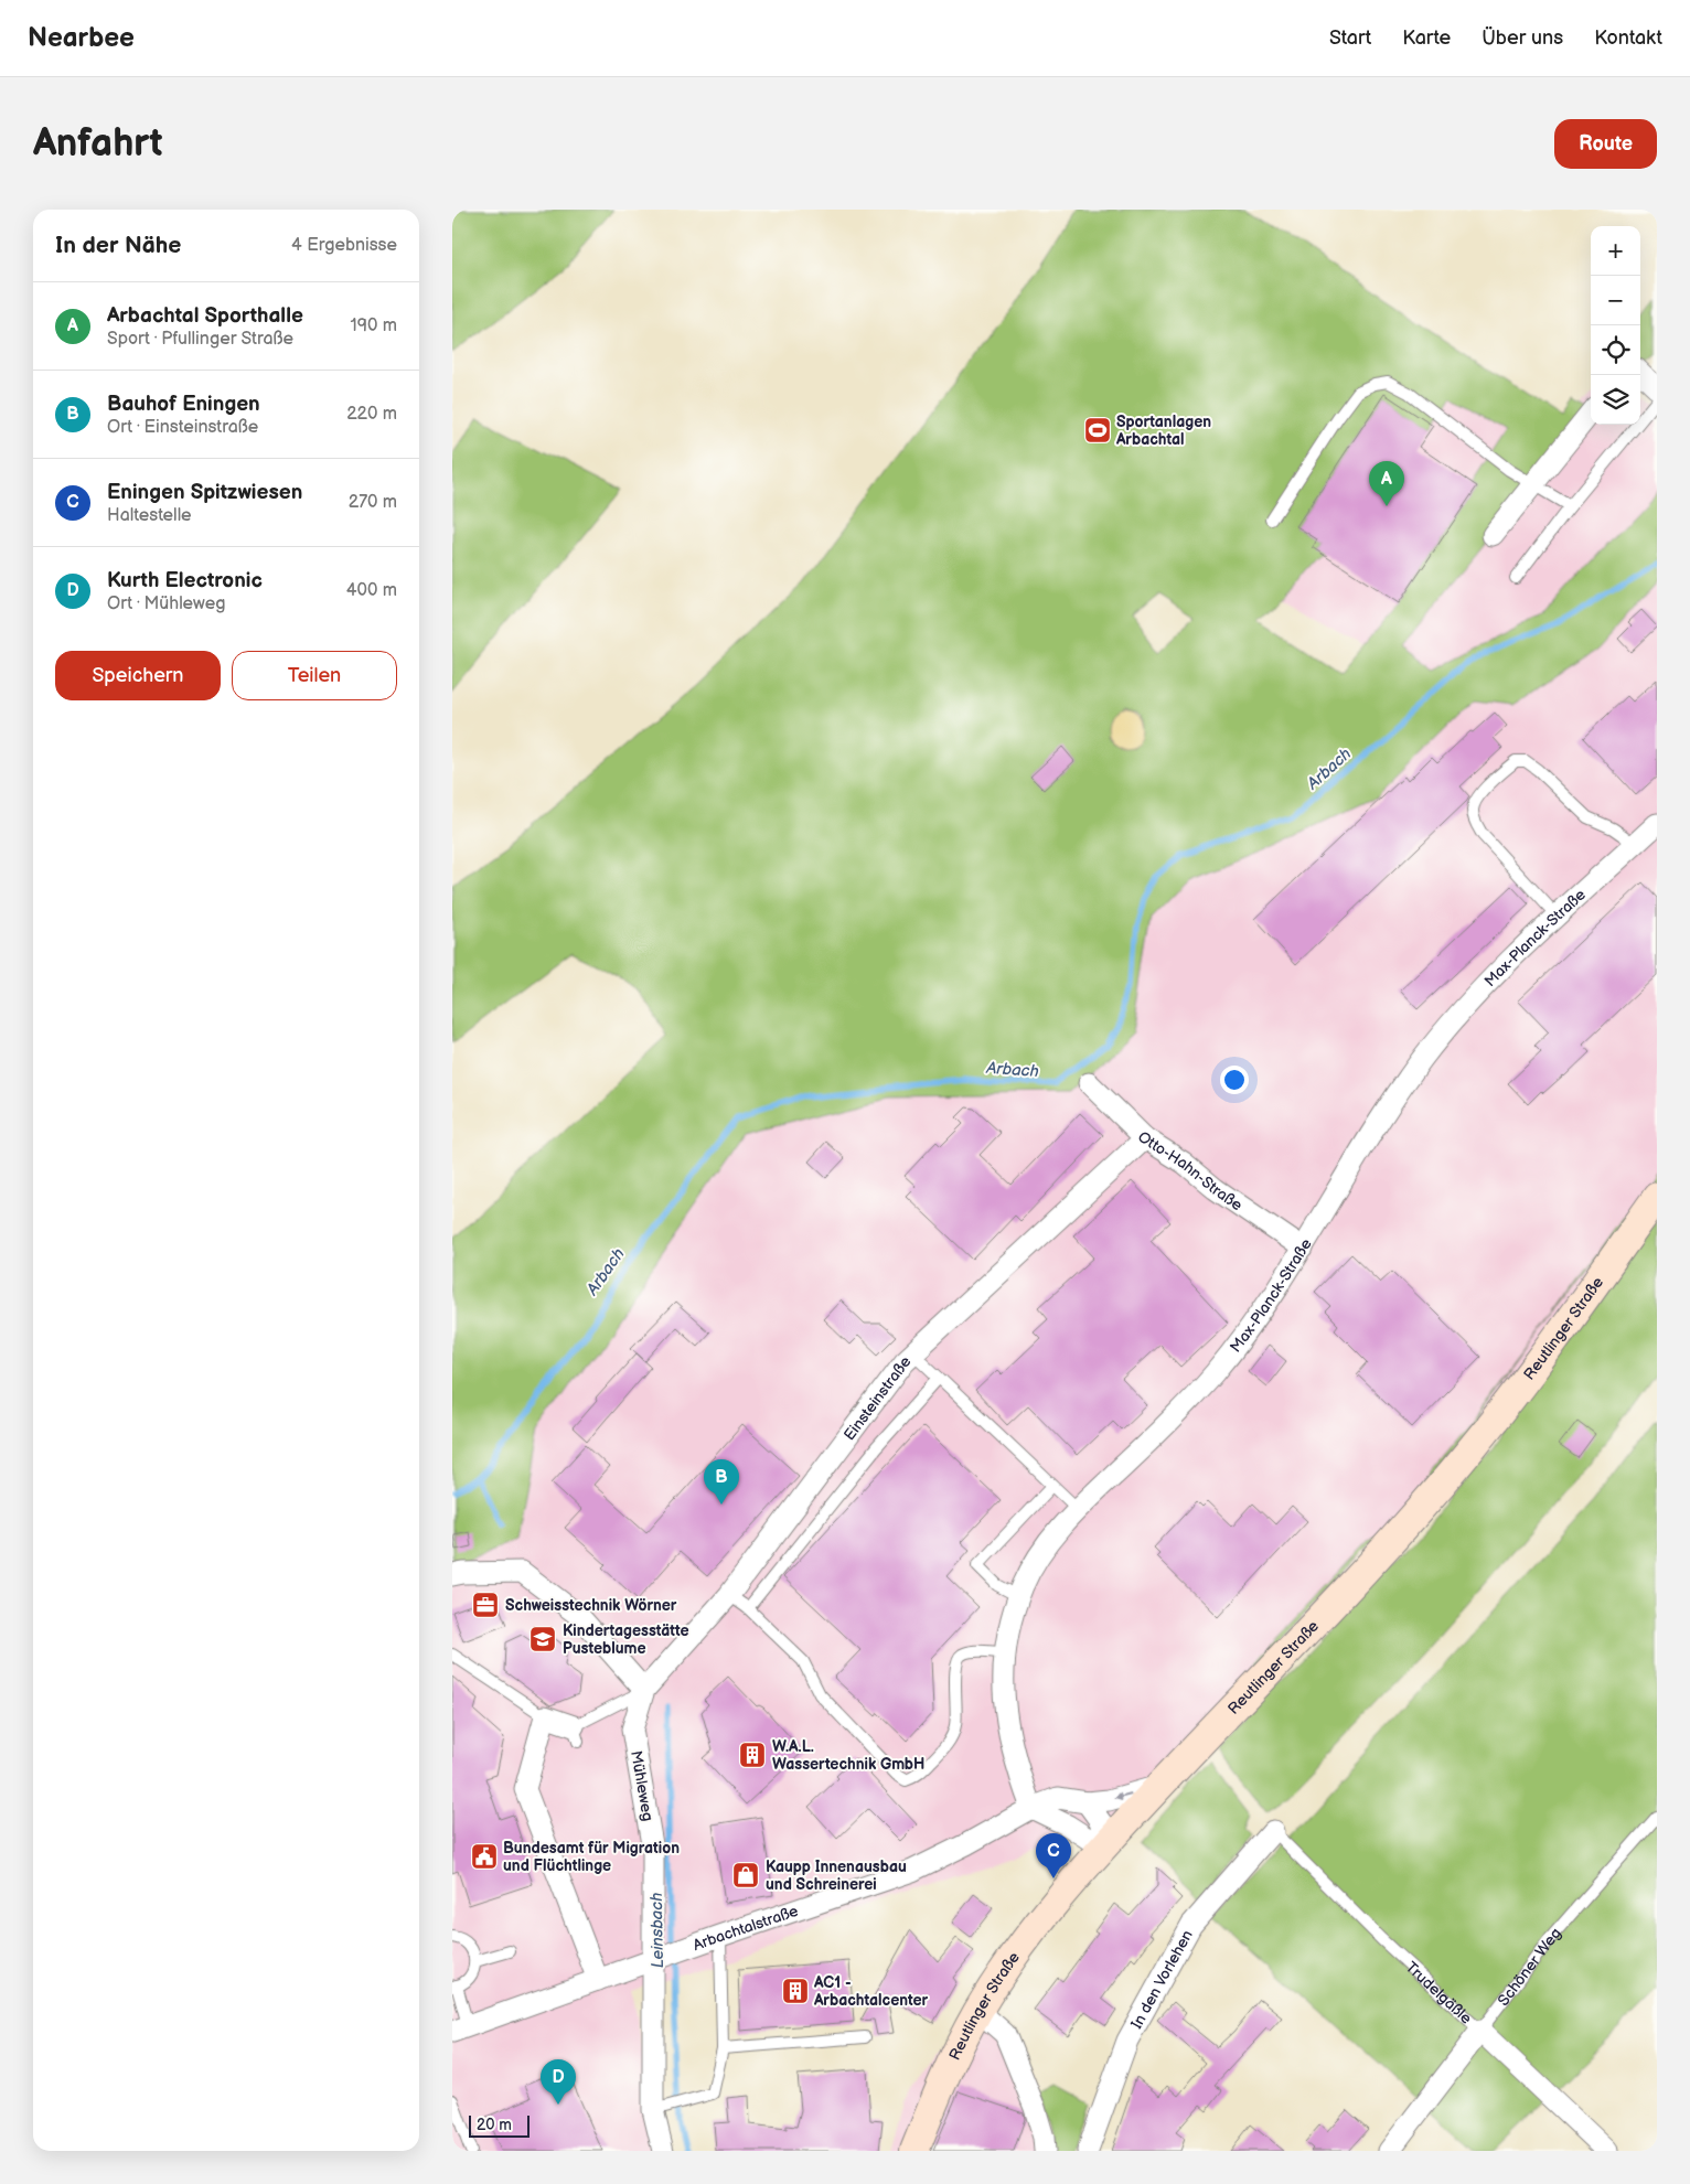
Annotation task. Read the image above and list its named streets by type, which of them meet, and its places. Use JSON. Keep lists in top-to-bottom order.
{
  "streets": {
    "main road": ["Reutlinger Straße"],
    "street": [
      "Max-Planck-Straße",
      "Otto-Hahn-Straße",
      "Einsteinstraße",
      "Mühleweg",
      "Arbachtalstraße",
      "Schöner Weg",
      "In den Vorlehen",
      "Trudelgäßle"
    ]
  },
  "crossings": [
    ["Max-Planck-Straße", "Otto-Hahn-Straße"],
    ["Max-Planck-Straße", "Arbachtalstraße"],
    ["Otto-Hahn-Straße", "Einsteinstraße"],
    ["Reutlinger Straße", "Arbachtalstraße"],
    ["Einsteinstraße", "Mühleweg"],
    ["Mühleweg", "Arbachtalstraße"],
    ["Schöner Weg", "Trudelgäßle"],
    ["In den Vorlehen", "Trudelgäßle"]
  ],
  "water": ["Arbach", "Leinsbach"],
  "places": {
    "sports": ["Sportanlagen Arbachtal"],
    "office": ["Schweisstechnik Wörner"],
    "school or university": ["Kindertagesstätte Pusteblume"],
    "building": ["W.A.L. Wassertechnik GmbH", "AC1 - Arbachtalcenter"],
    "public building": ["Bundesamt für Migration und Flüchtlinge"],
    "shop": ["Kaupp Innenausbau und Schreinerei"]
  },
  "scale_bar": "20 m",
  "page": {
    "header": "Nearbee",
    "nav": [
      "Start",
      "Karte",
      "Über uns",
      "Kontakt"
    ],
    "buttons": [
      "Route",
      ["Speichern", "Teilen"]
    ],
    "title": "Anfahrt",
    "heading": ["In der Nähe", "4 Ergebnisse"],
    "map_buttons": ["+", "−"],
    "list": [
      {
        "mark": "A",
        "name": "Arbachtal Sporthalle",
        "note": "Sport · Pfullinger Straße",
        "value": "190 m"
      },
      {
        "mark": "B",
        "name": "Bauhof Eningen",
        "note": "Ort · Einsteinstraße",
        "value": "220 m"
      },
      {
        "mark": "C",
        "name": "Eningen Spitzwiesen",
        "note": "Haltestelle",
        "value": "270 m"
      },
      {
        "mark": "D",
        "name": "Kurth Electronic",
        "note": "Ort · Mühleweg",
        "value": "400 m"
      }
    ],
    "pins": [
      "A",
      "B",
      "C",
      "D"
    ],
    "scale": "20 m"
  }
}
